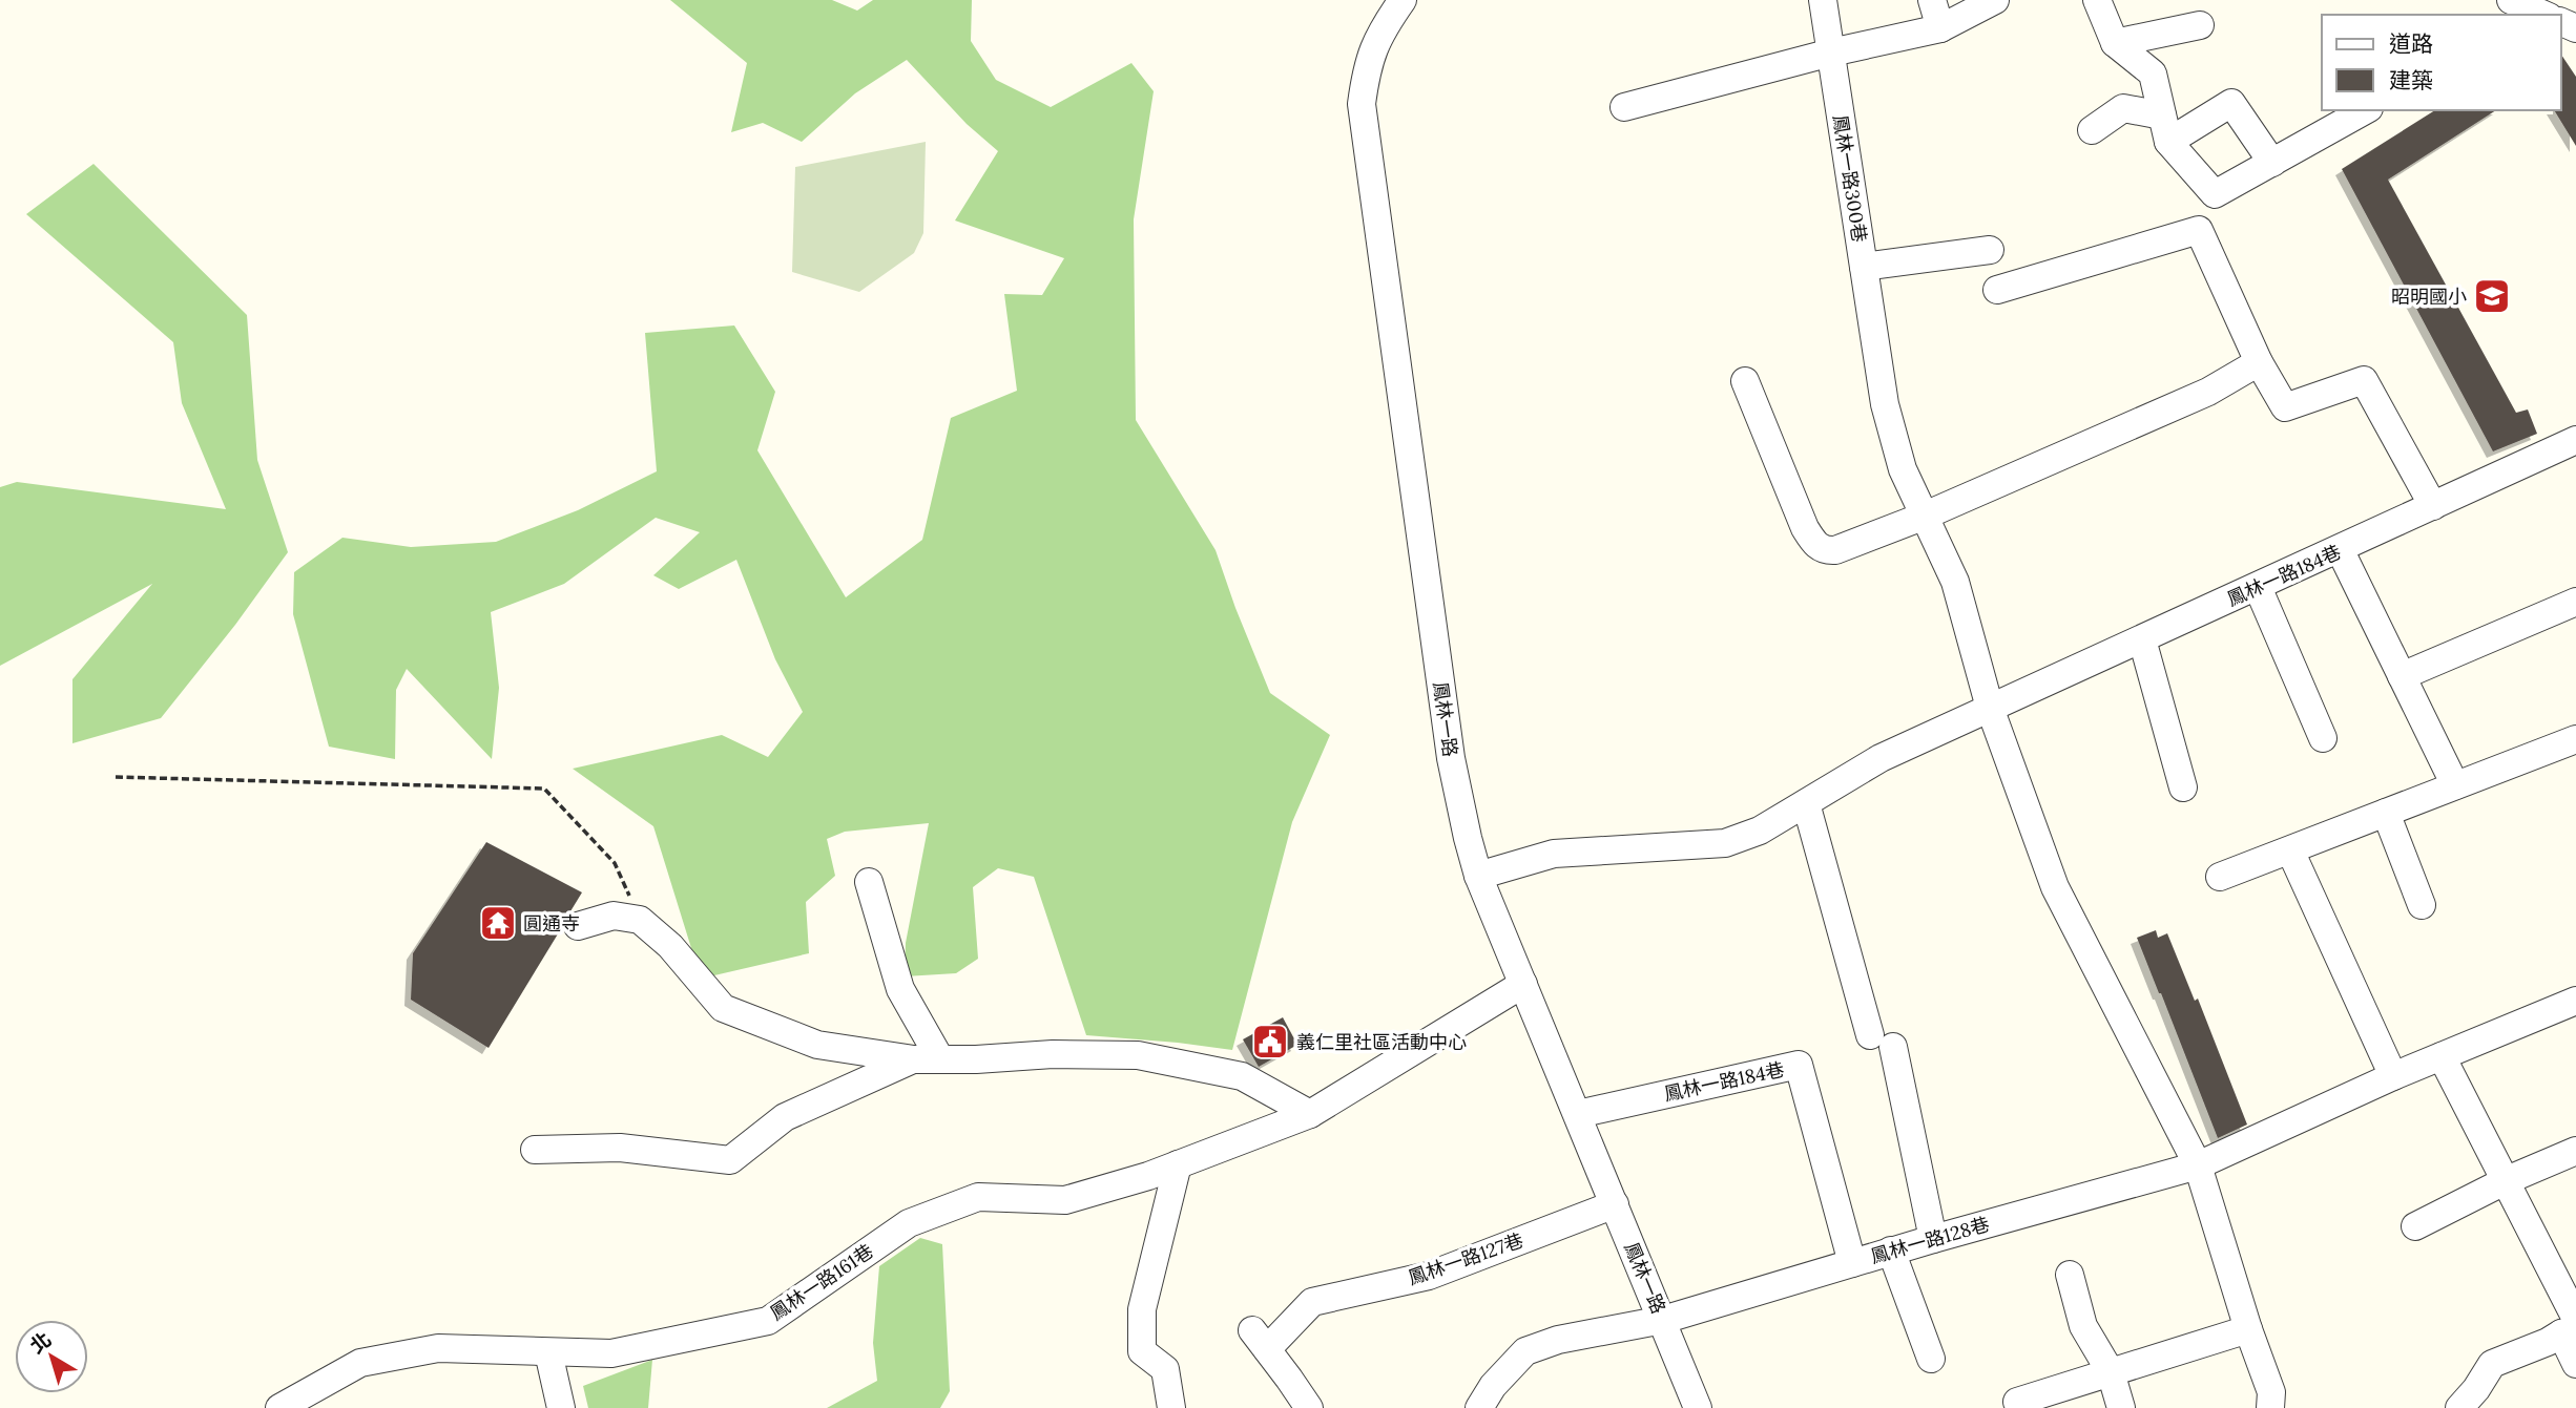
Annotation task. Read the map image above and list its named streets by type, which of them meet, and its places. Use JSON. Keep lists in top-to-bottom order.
{
  "streets": {
    "street": [
      "鳳林一路300巷",
      "鳳林一路184巷",
      "鳳林一路",
      "鳳林一路128巷",
      "鳳林一路127巷",
      "鳳林一路161巷"
    ]
  },
  "crossings": [
    ["鳳林一路184巷", "鳳林一路"],
    ["鳳林一路184巷", "鳳林一路128巷"],
    ["鳳林一路", "鳳林一路128巷"],
    ["鳳林一路", "鳳林一路127巷"],
    ["鳳林一路", "鳳林一路161巷"]
  ],
  "places": {
    "school or university": ["昭明國小"],
    "temple": ["圓通寺"],
    "public building": ["義仁里社區活動中心"]
  },
  "legend": ["道路", "建築"],
  "north": "top left"
}
